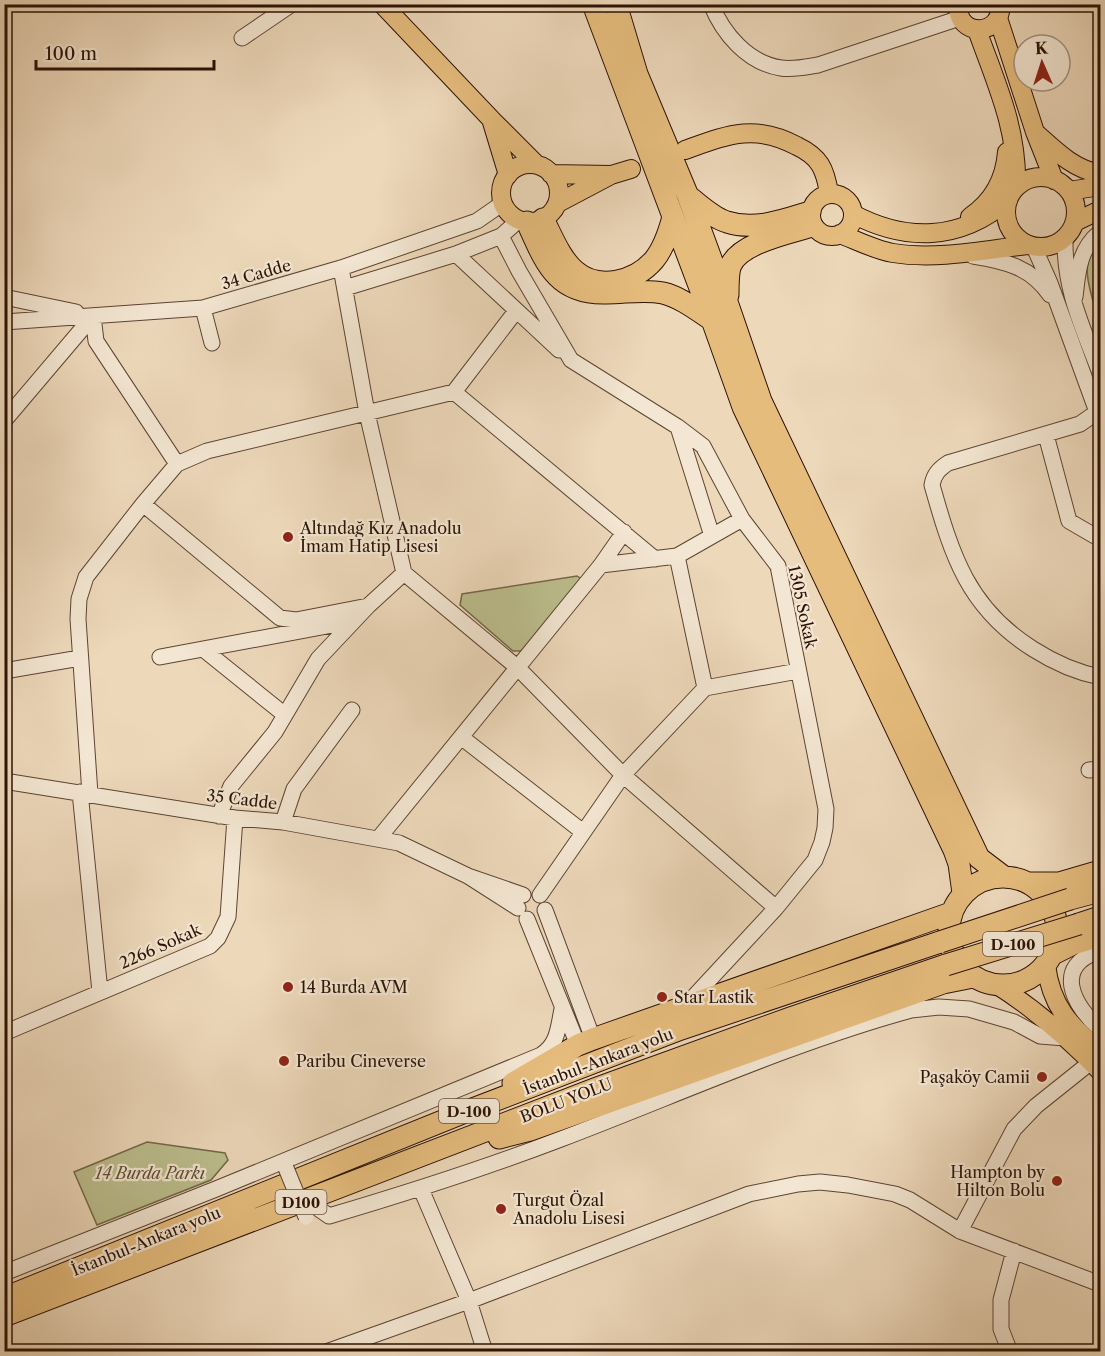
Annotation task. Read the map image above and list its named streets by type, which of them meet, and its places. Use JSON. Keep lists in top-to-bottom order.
{
  "streets": {
    "highway": [
      "D-100",
      "İstanbul-Ankara yolu",
      "BOLU YOLU",
      "D100"
    ],
    "street": [
      "34 Cadde",
      "1305 Sokak",
      "35 Cadde",
      "2266 Sokak"
    ]
  },
  "crossings": [
    ["35 Cadde", "2266 Sokak"]
  ],
  "parks": ["14 Burda Parkı"],
  "places": [
    "Altındağ Kız Anadolu İmam Hatip Lisesi",
    "14 Burda AVM",
    "Star Lastik",
    "Paribu Cineverse",
    "Paşaköy Camii",
    "Hampton by Hilton Bolu",
    "Turgut Özal Anadolu Lisesi"
  ],
  "scale_bar": "100 m",
  "north": "top"
}
